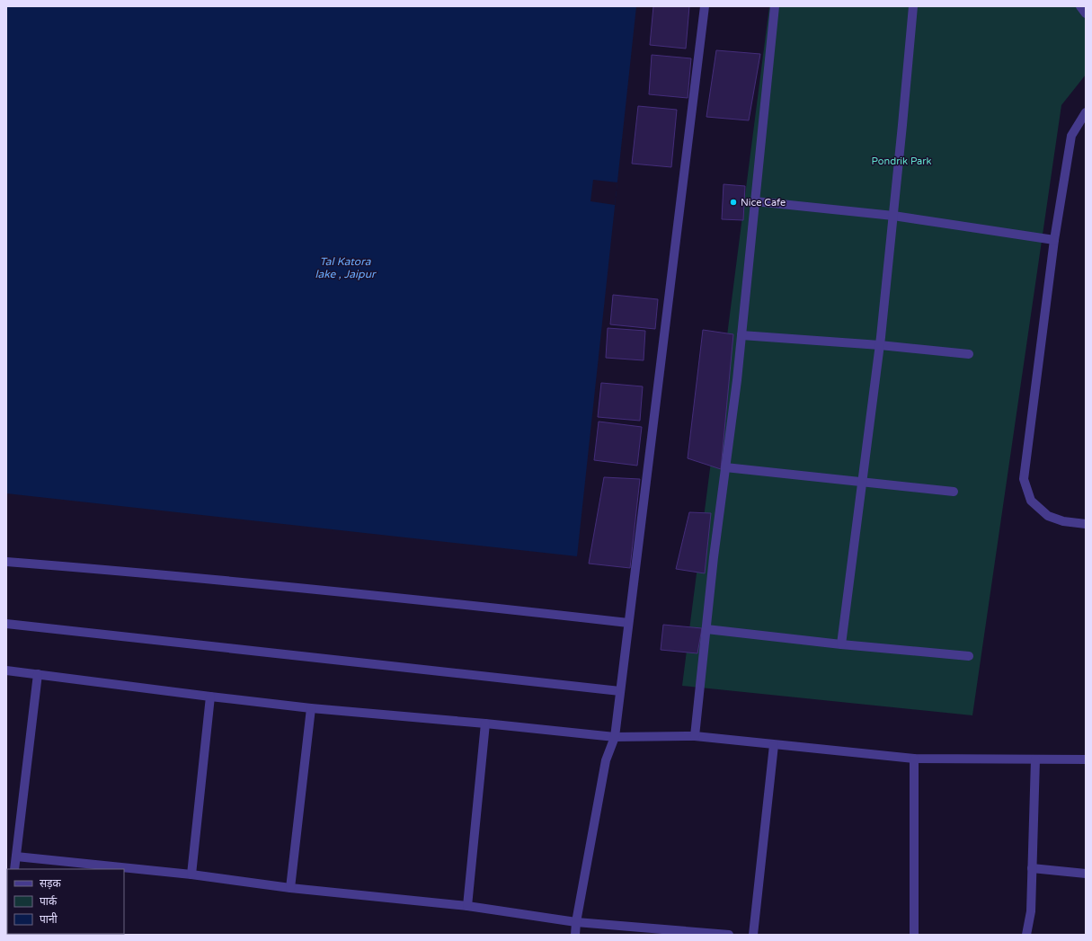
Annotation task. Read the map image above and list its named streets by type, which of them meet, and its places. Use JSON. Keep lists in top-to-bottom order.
{
  "water": ["Tal Katora lake , Jaipur"],
  "parks": ["Pondrik Park"],
  "places": ["Nice Cafe"],
  "legend": ["सड़क", "पार्क", "पानी"]
}
